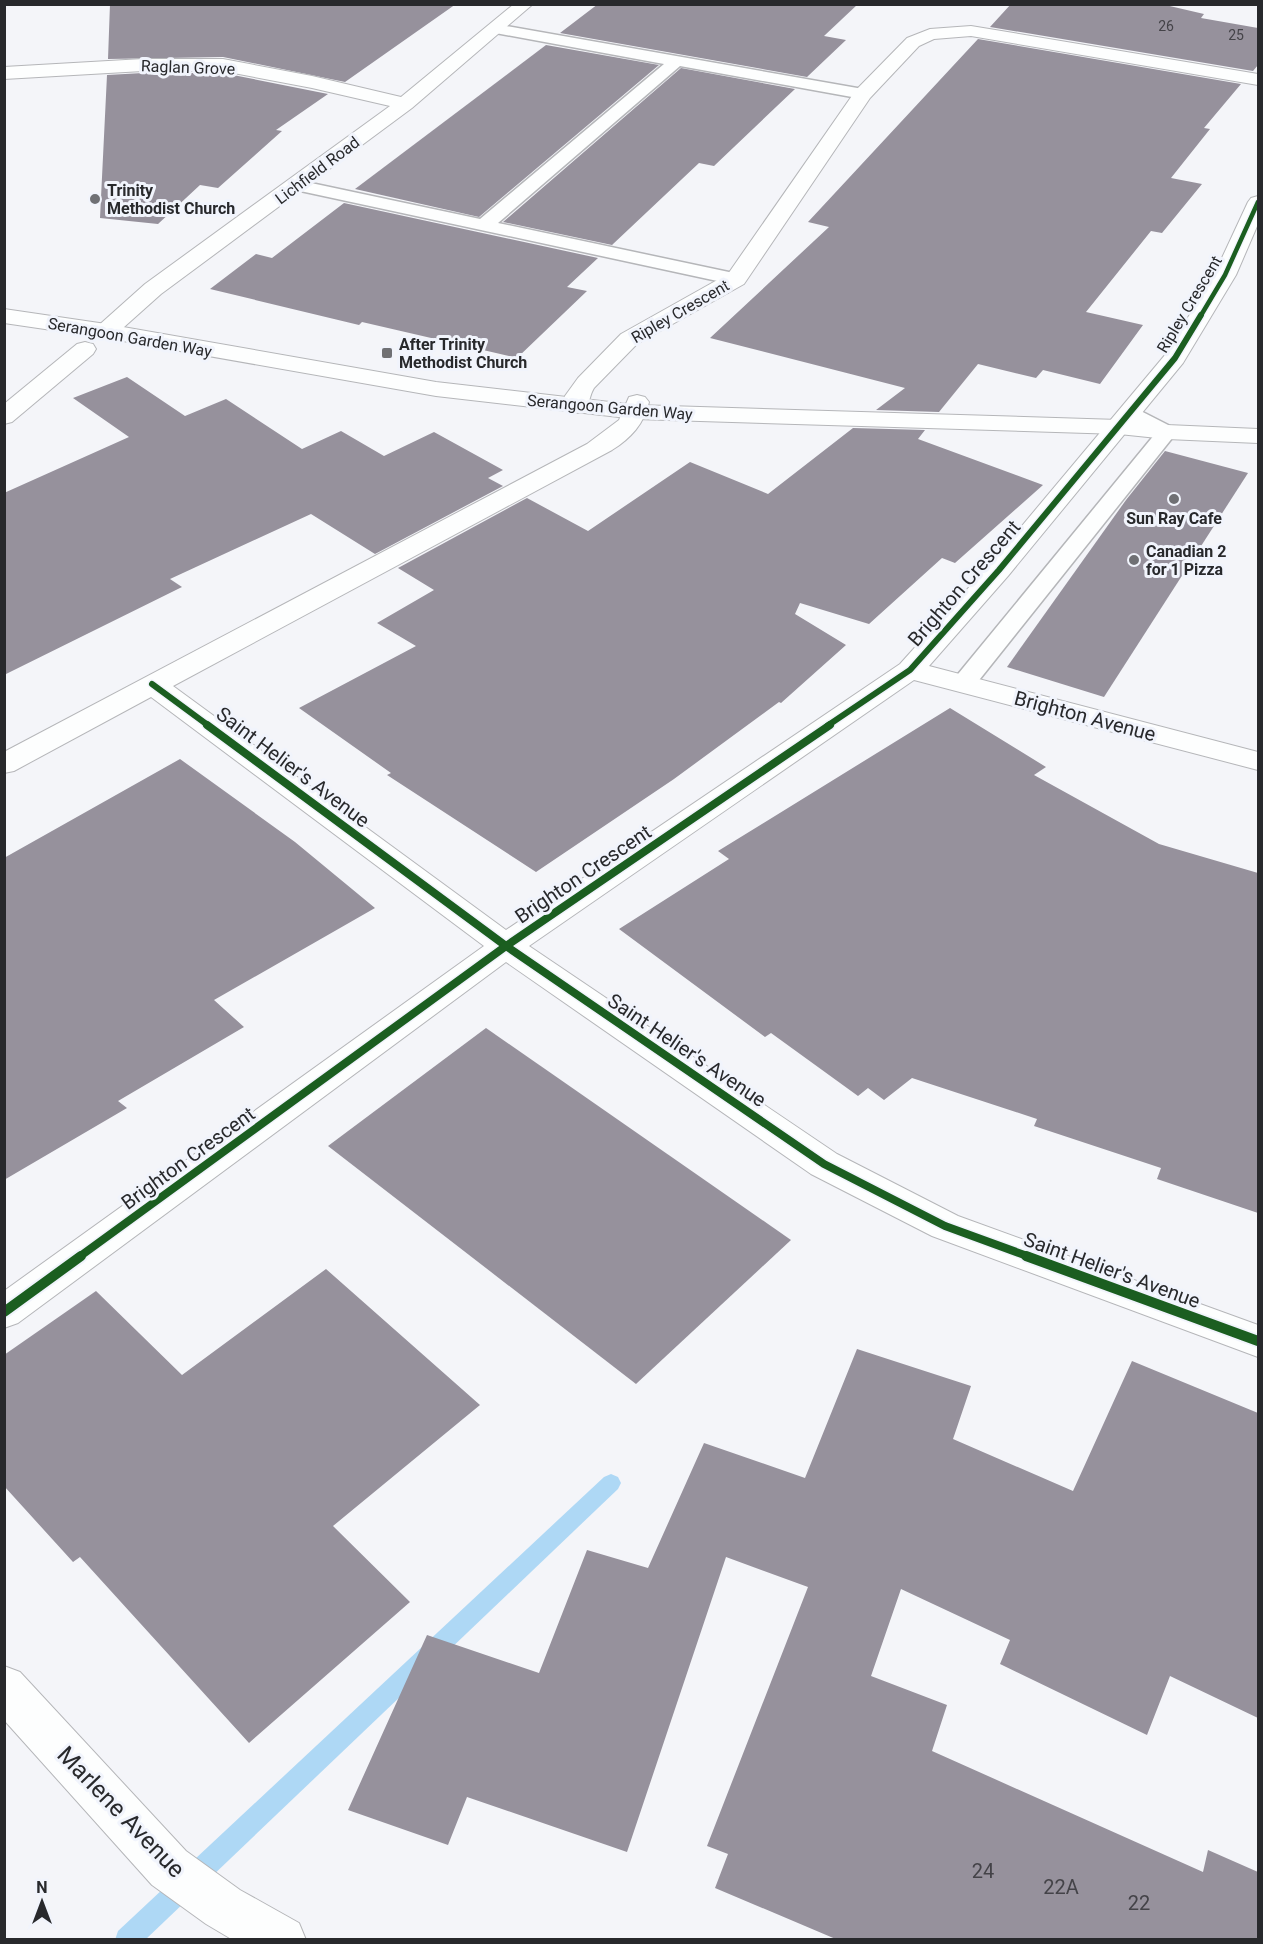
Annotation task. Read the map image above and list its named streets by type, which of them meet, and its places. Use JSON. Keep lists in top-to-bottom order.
{
  "streets": {
    "street": [
      "Raglan Grove",
      "Lichfield Road",
      "Ripley Crescent",
      "Serangoon Garden Way",
      "Brighton Crescent",
      "Brighton Avenue",
      "Saint Helier's Avenue",
      "Marlene Avenue"
    ]
  },
  "crossings": [
    ["Raglan Grove", "Lichfield Road"],
    ["Lichfield Road", "Serangoon Garden Way"],
    ["Ripley Crescent", "Serangoon Garden Way"],
    ["Ripley Crescent", "Brighton Crescent"],
    ["Serangoon Garden Way", "Brighton Crescent"],
    ["Brighton Crescent", "Brighton Avenue"],
    ["Brighton Crescent", "Saint Helier's Avenue"]
  ],
  "places": {
    "other": ["Trinity Methodist Church", "Sun Ray Cafe", "Canadian 2 for 1 Pizza"],
    "transit": ["After Trinity Methodist Church"]
  },
  "house_numbers": [
    "26",
    "25",
    "24",
    "22A",
    "22"
  ],
  "north": "top"
}
